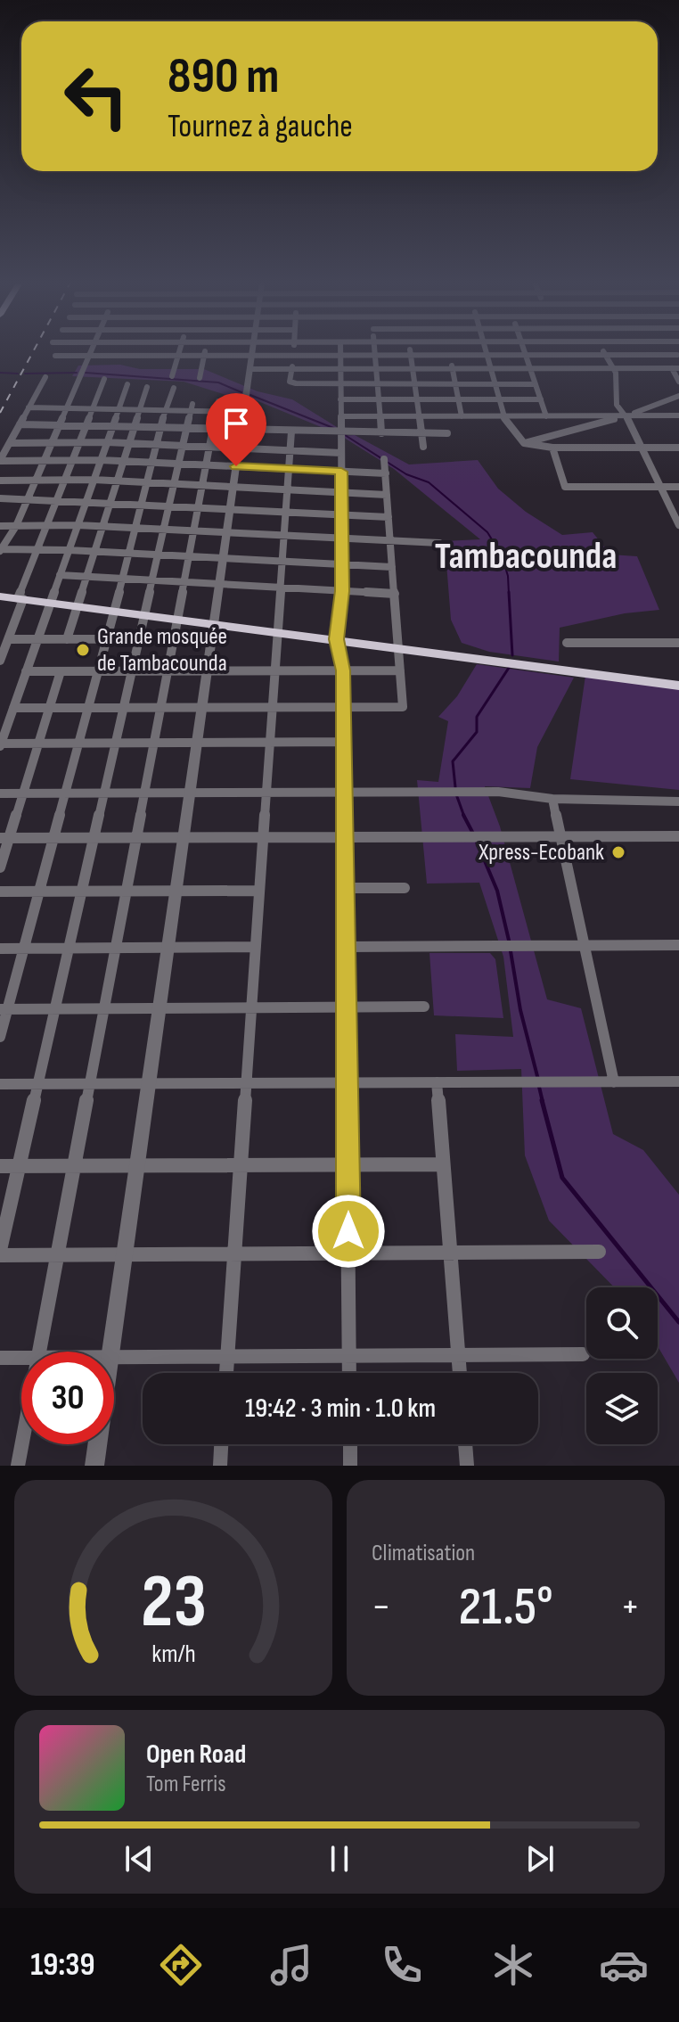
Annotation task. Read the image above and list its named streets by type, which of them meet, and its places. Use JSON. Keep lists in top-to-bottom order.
{
  "districts": ["Tambacounda"],
  "places": ["Grande mosquée de Tambacounda", "Xpress-Ecobank"],
  "page": {
    "turn": ["890 m", "Tournez à gauche"],
    "limit": "30",
    "trip": "19:42 · 3 min · 1.0 km",
    "tile": "Climatisation",
    "heat": ["−", "21.5°", "+"],
    "song": ["Open Road", "Tom Ferris"],
    "tabs": "19:39",
    "gauge": ["23", "km/h"]
  }
}
